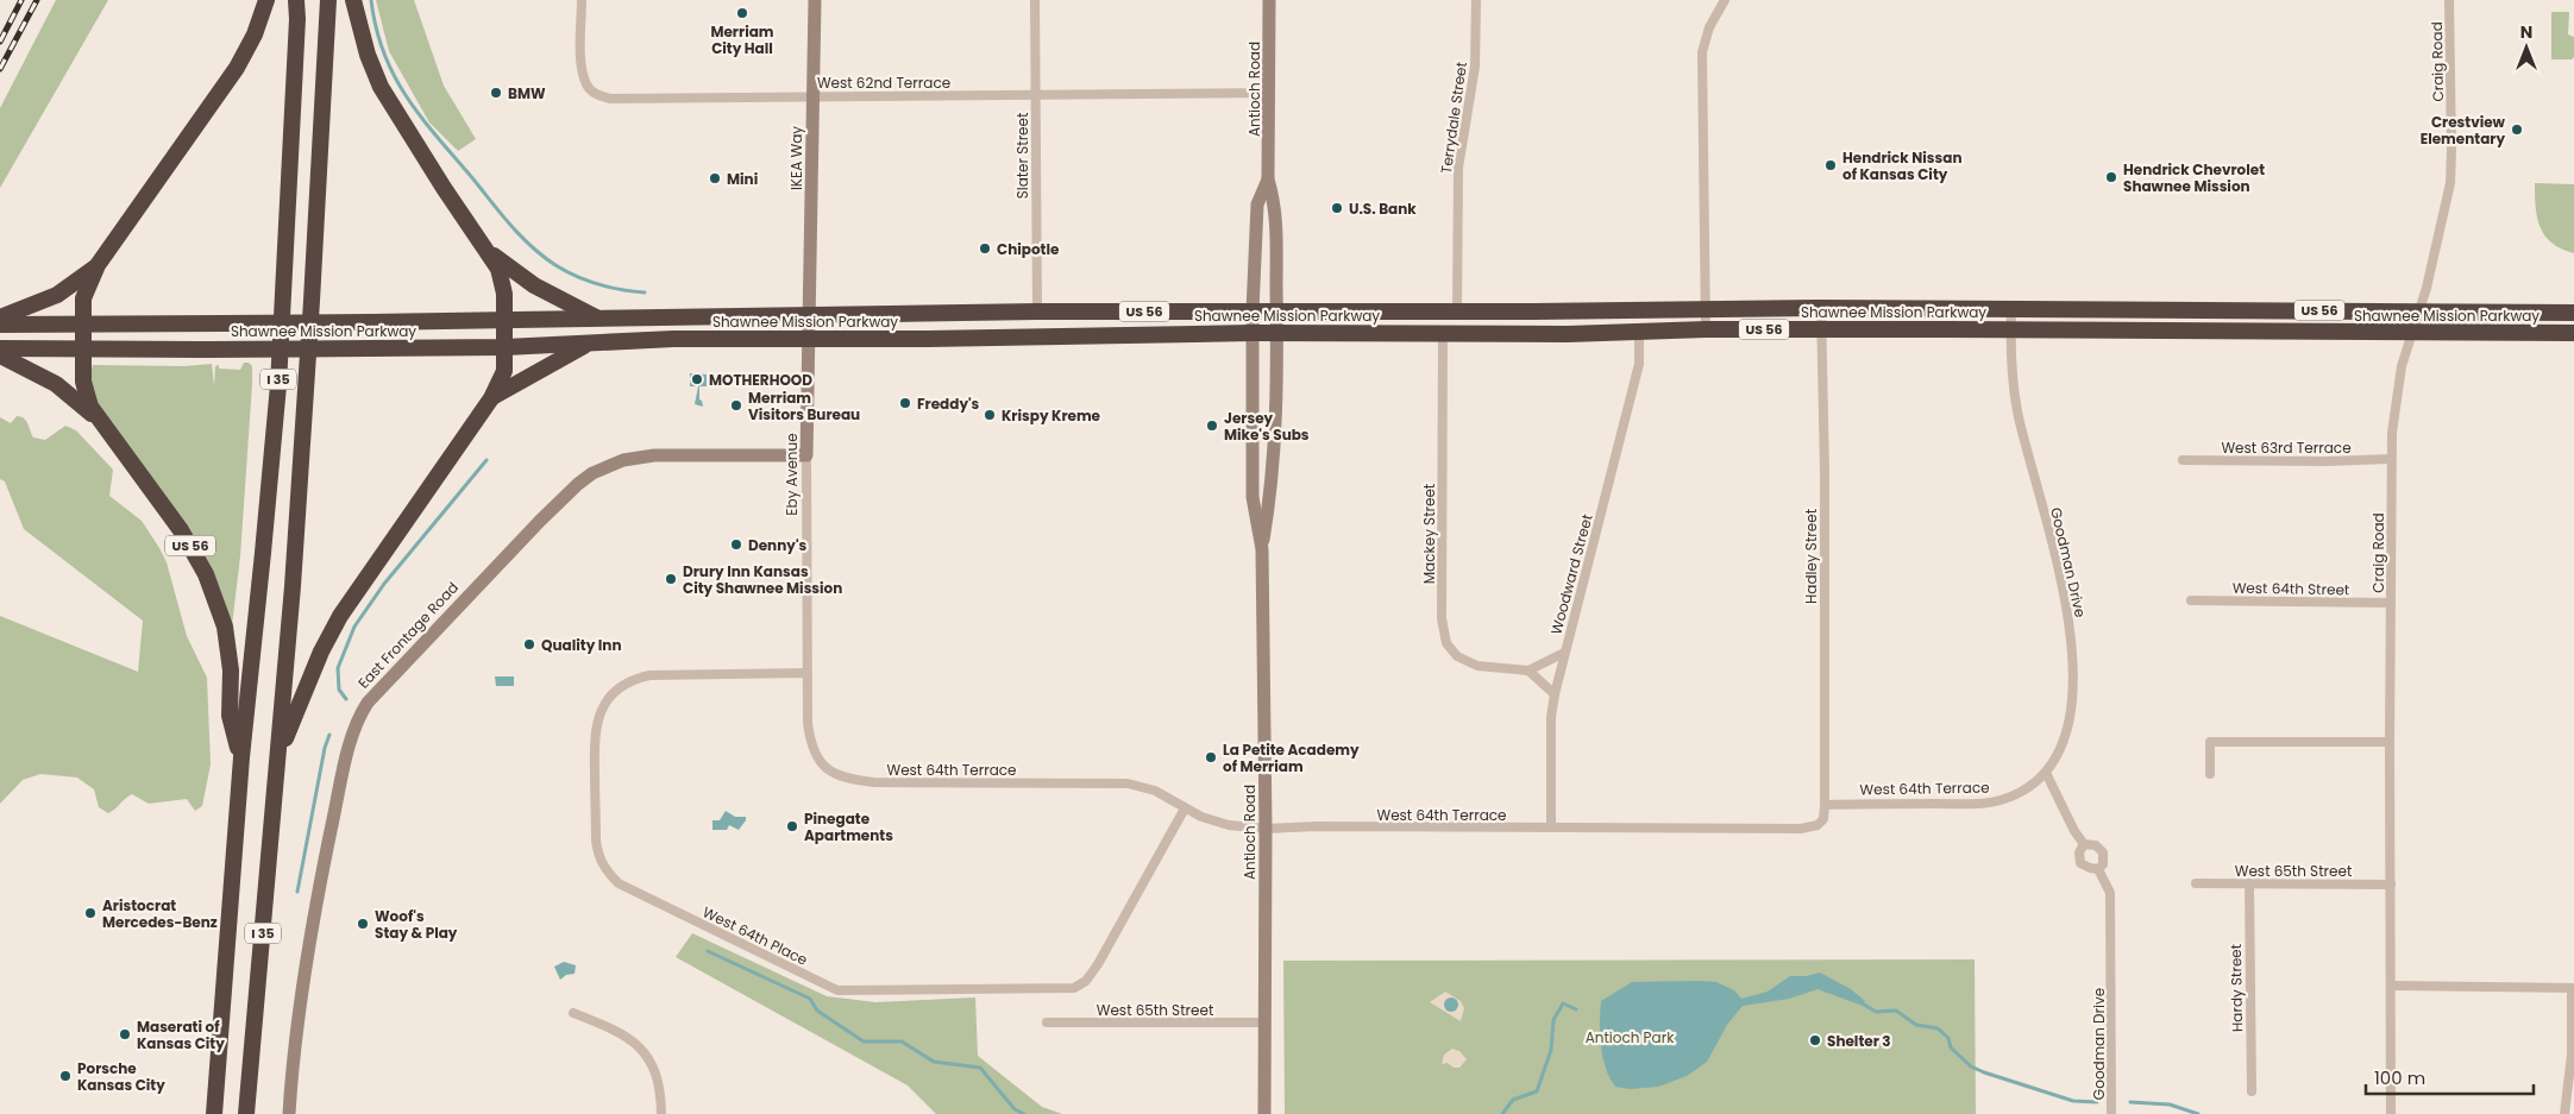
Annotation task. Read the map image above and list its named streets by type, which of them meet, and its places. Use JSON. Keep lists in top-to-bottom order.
{
  "streets": {
    "highway": ["US 56", "Shawnee Mission Parkway", "I 35"],
    "main road": [
      "Antioch Road",
      "IKEA Way",
      "Eby Avenue",
      "East Frontage Road"
    ],
    "street": [
      "Craig Road",
      "West 62nd Terrace",
      "Terrydale Street",
      "Slater Street",
      "West 63rd Terrace",
      "Mackey Street",
      "Hadley Street",
      "Goodman Drive",
      "Woodward Street",
      "West 64th Street",
      "West 64th Terrace",
      "West 65th Street",
      "West 64th Place",
      "Hardy Street"
    ]
  },
  "crossings": [
    ["Craig Road", "Shawnee Mission Parkway"],
    ["Craig Road", "West 63rd Terrace"],
    ["Craig Road", "West 64th Street"],
    ["Craig Road", "West 65th Street"],
    ["West 62nd Terrace", "Antioch Road"],
    ["West 62nd Terrace", "Slater Street"],
    ["West 62nd Terrace", "IKEA Way"],
    ["Antioch Road", "Shawnee Mission Parkway"],
    ["Antioch Road", "West 64th Terrace"],
    ["Antioch Road", "West 65th Street"],
    ["Terrydale Street", "Shawnee Mission Parkway"],
    ["Slater Street", "Shawnee Mission Parkway"],
    ["IKEA Way", "Shawnee Mission Parkway"],
    ["IKEA Way", "Eby Avenue"],
    ["US 56", "Shawnee Mission Parkway"],
    ["US 56", "I 35"],
    ["Shawnee Mission Parkway", "Eby Avenue"],
    ["Shawnee Mission Parkway", "Mackey Street"],
    ["Shawnee Mission Parkway", "Hadley Street"],
    ["Shawnee Mission Parkway", "Goodman Drive"],
    ["Shawnee Mission Parkway", "Woodward Street"],
    ["Eby Avenue", "East Frontage Road"],
    ["Eby Avenue", "West 64th Terrace"],
    ["Eby Avenue", "West 64th Place"],
    ["Hadley Street", "West 64th Terrace"],
    ["Goodman Drive", "West 64th Terrace"],
    ["Woodward Street", "West 64th Terrace"],
    ["West 64th Terrace", "West 64th Place"],
    ["West 65th Street", "Hardy Street"]
  ],
  "parks": ["Antioch Park"],
  "places": [
    "Merriam City Hall",
    "BMW",
    "Crestview Elementary",
    "Hendrick Nissan of Kansas City",
    "Hendrick Chevrolet Shawnee Mission",
    "Mini",
    "U.S. Bank",
    "Chipotle",
    "MOTHERHOOD",
    "Freddy's",
    "Merriam Visitors Bureau",
    "Krispy Kreme",
    "Jersey Mike's Subs",
    "Denny's",
    "Drury Inn Kansas City Shawnee Mission",
    "Quality Inn",
    "La Petite Academy of Merriam",
    "Pinegate Apartments",
    "Aristocrat Mercedes-Benz",
    "Woof's Stay & Play",
    "Maserati of Kansas City",
    "Shelter 3",
    "Porsche Kansas City"
  ],
  "scale_bar": "100 m",
  "north": "top"
}
